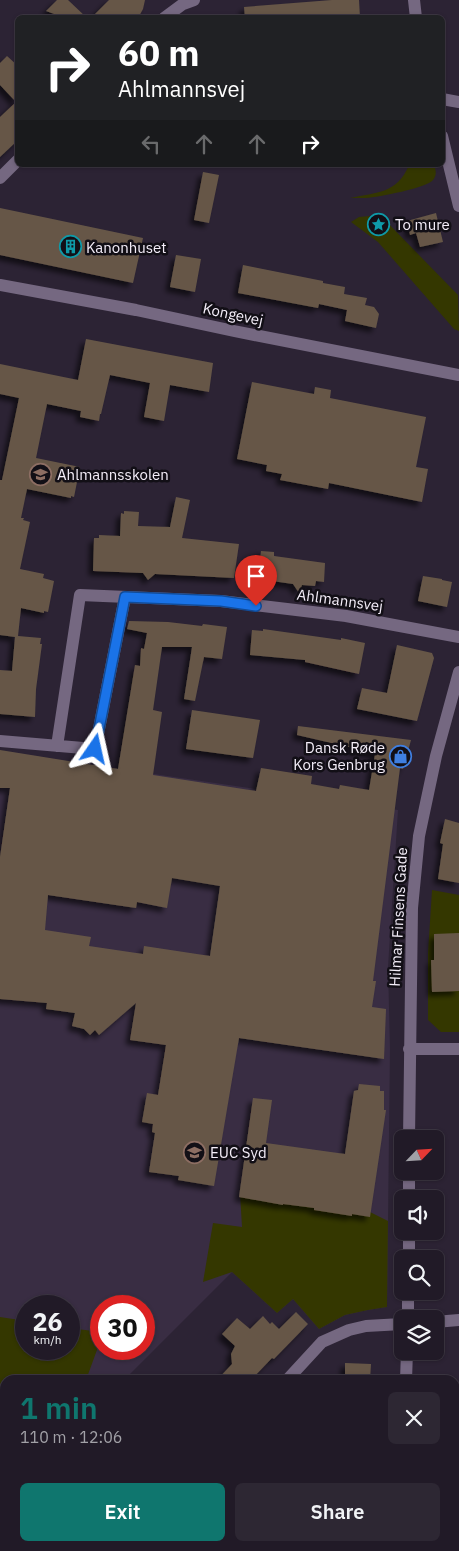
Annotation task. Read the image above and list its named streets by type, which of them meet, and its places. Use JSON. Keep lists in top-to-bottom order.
{
  "streets": {
    "street": ["Kongevej", "Ahlmannsvej", "Hilmar Finsens Gade"]
  },
  "places": {
    "place": ["To mure"],
    "building": ["Kanonhuset"],
    "school or university": ["Ahlmannsskolen", "EUC Syd"],
    "shop": ["Dansk Røde Kors Genbrug"]
  },
  "north": "top right",
  "page": {
    "turn": ["60 m", "Ahlmannsvej"],
    "speed": "26 km/h",
    "limit": "30",
    "heading": ["1 min", "110 m · 12:06"],
    "buttons": ["Exit", "Share"]
  }
}
